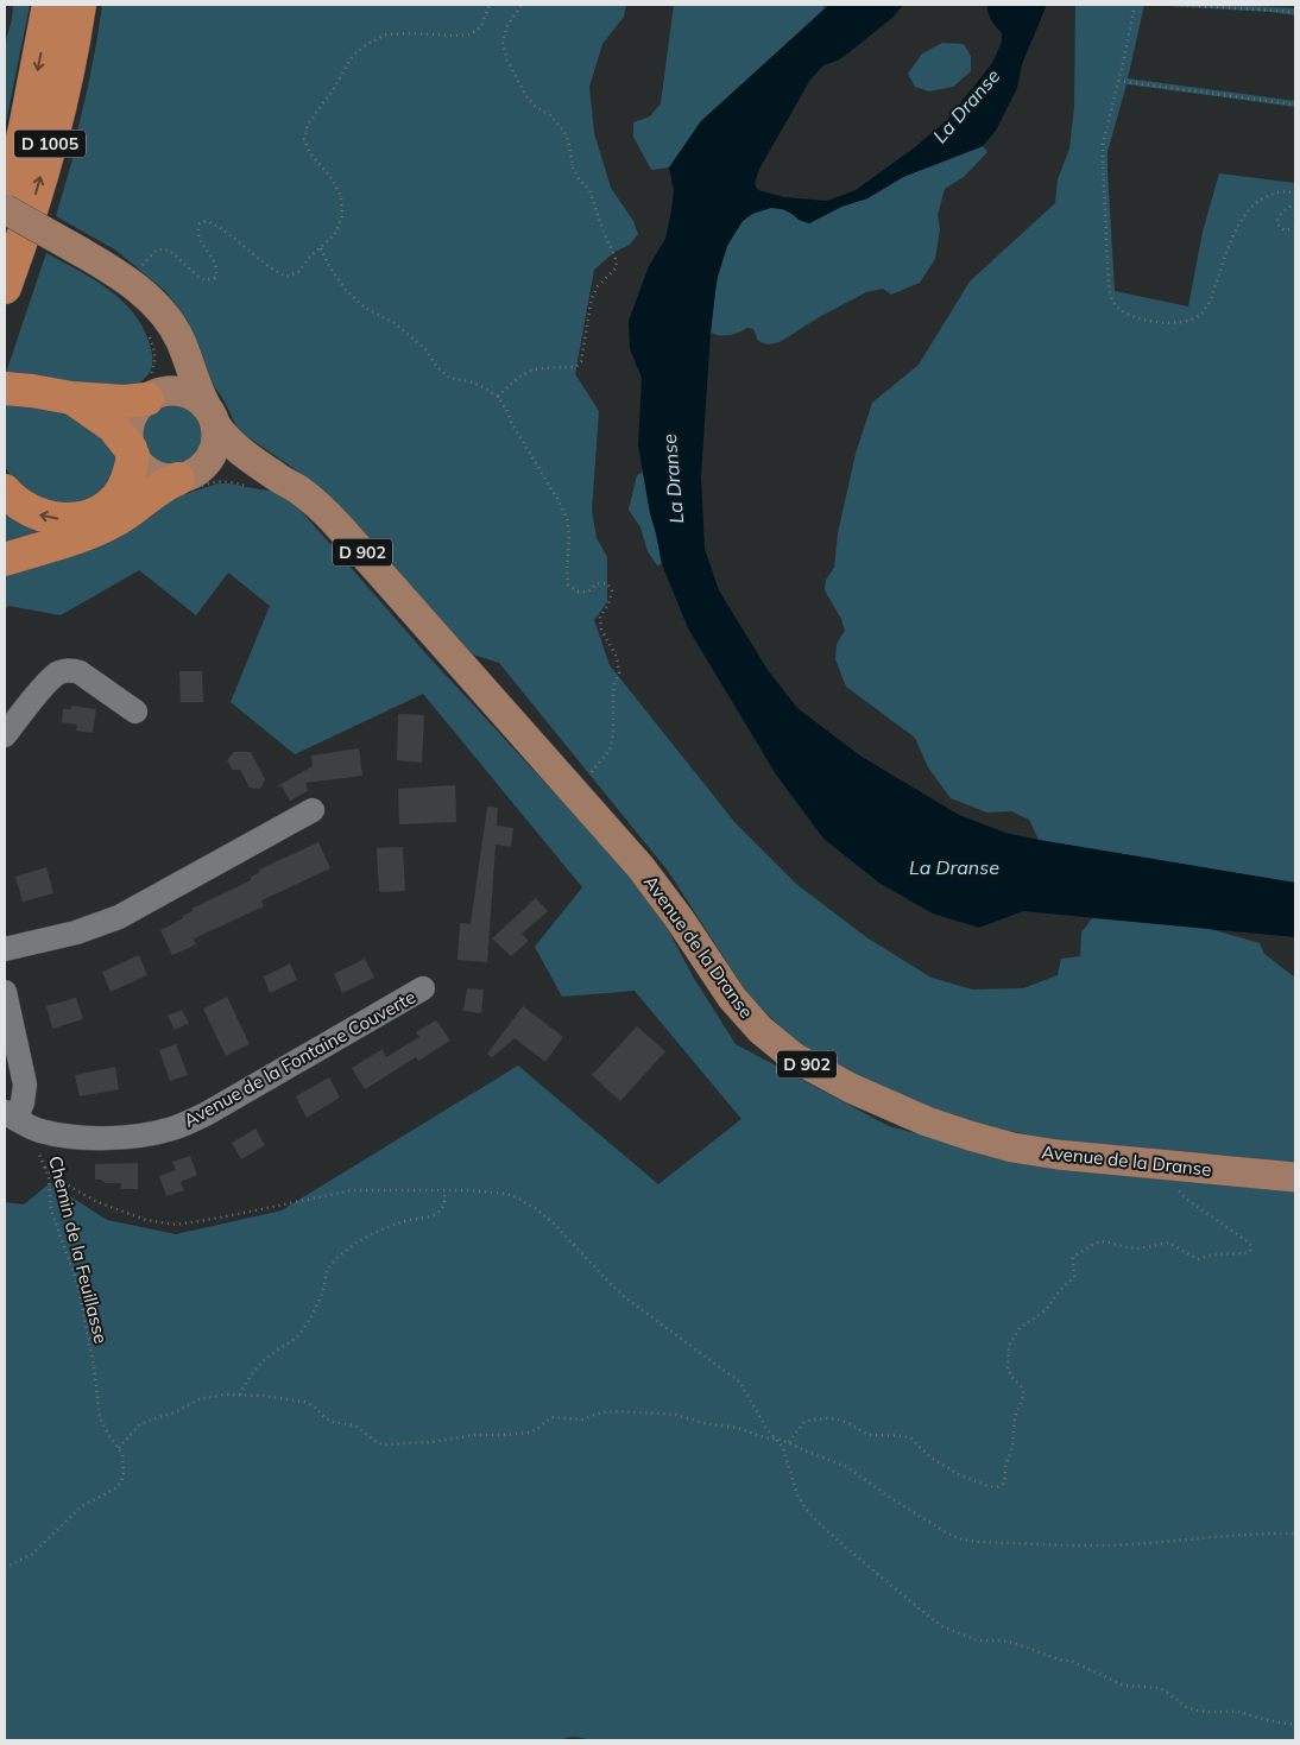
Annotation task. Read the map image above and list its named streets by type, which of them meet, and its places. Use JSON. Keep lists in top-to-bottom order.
{
  "streets": {
    "highway": ["D 1005"],
    "main road": ["D 902", "Avenue de la Dranse"],
    "street": ["Avenue de la Fontaine Couverte"],
    "path": ["Chemin de la Feuillasse"]
  },
  "crossings": [
    ["D 1005", "Avenue de la Dranse"],
    ["Avenue de la Fontaine Couverte", "Chemin de la Feuillasse"]
  ],
  "water": ["La Dranse"]
}
